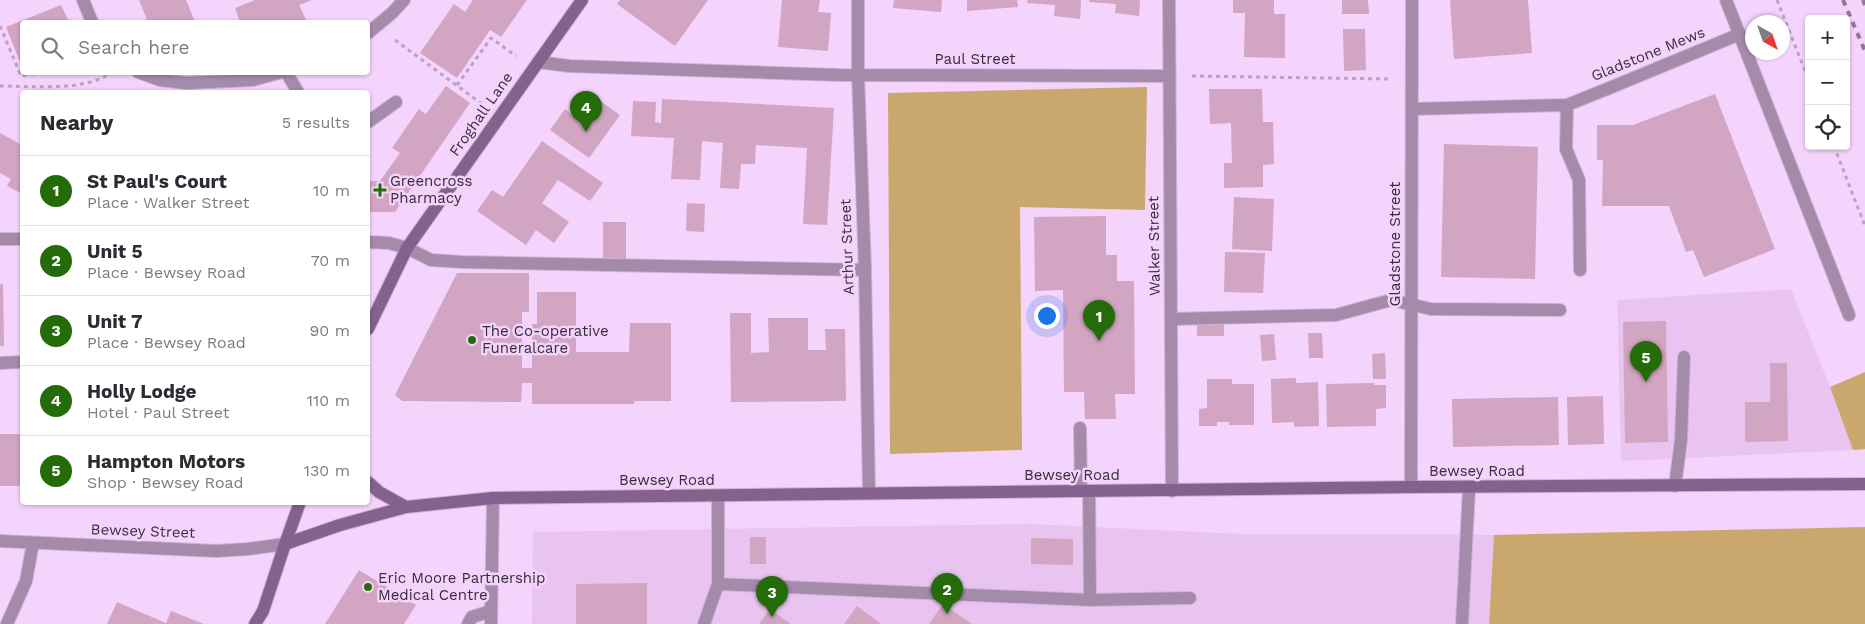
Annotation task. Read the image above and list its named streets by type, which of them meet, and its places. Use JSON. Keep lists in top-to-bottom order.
{
  "streets": {
    "street": [
      "Gladstone Mews",
      "Paul Street",
      "Froghall Lane",
      "Gladstone Street",
      "Walker Street",
      "Arthur Street",
      "Bewsey Road",
      "Bewsey Street"
    ]
  },
  "crossings": [
    ["Gladstone Mews", "Gladstone Street"],
    ["Paul Street", "Froghall Lane"],
    ["Paul Street", "Walker Street"],
    ["Paul Street", "Arthur Street"],
    ["Gladstone Street", "Bewsey Road"],
    ["Walker Street", "Bewsey Road"],
    ["Arthur Street", "Bewsey Road"],
    ["Bewsey Road", "Bewsey Street"]
  ],
  "places": {
    "health": ["Greencross Pharmacy"],
    "other": ["The Co-operative Funeralcare", "Eric Moore Partnership Medical Centre"]
  },
  "north": "bottom right",
  "page": {
    "map_buttons": ["+", "−"],
    "search": "Search here",
    "heading": ["Nearby", "5 results"],
    "pins": [
      "4",
      "1",
      "5",
      "2",
      "3"
    ],
    "list": [
      {
        "mark": "1",
        "name": "St Paul's Court",
        "note": "Place · Walker Street",
        "value": "10 m"
      },
      {
        "mark": "2",
        "name": "Unit 5",
        "note": "Place · Bewsey Road",
        "value": "70 m"
      },
      {
        "mark": "3",
        "name": "Unit 7",
        "note": "Place · Bewsey Road",
        "value": "90 m"
      },
      {
        "mark": "4",
        "name": "Holly Lodge",
        "note": "Hotel · Paul Street",
        "value": "110 m"
      },
      {
        "mark": "5",
        "name": "Hampton Motors",
        "note": "Shop · Bewsey Road",
        "value": "130 m"
      }
    ]
  }
}
